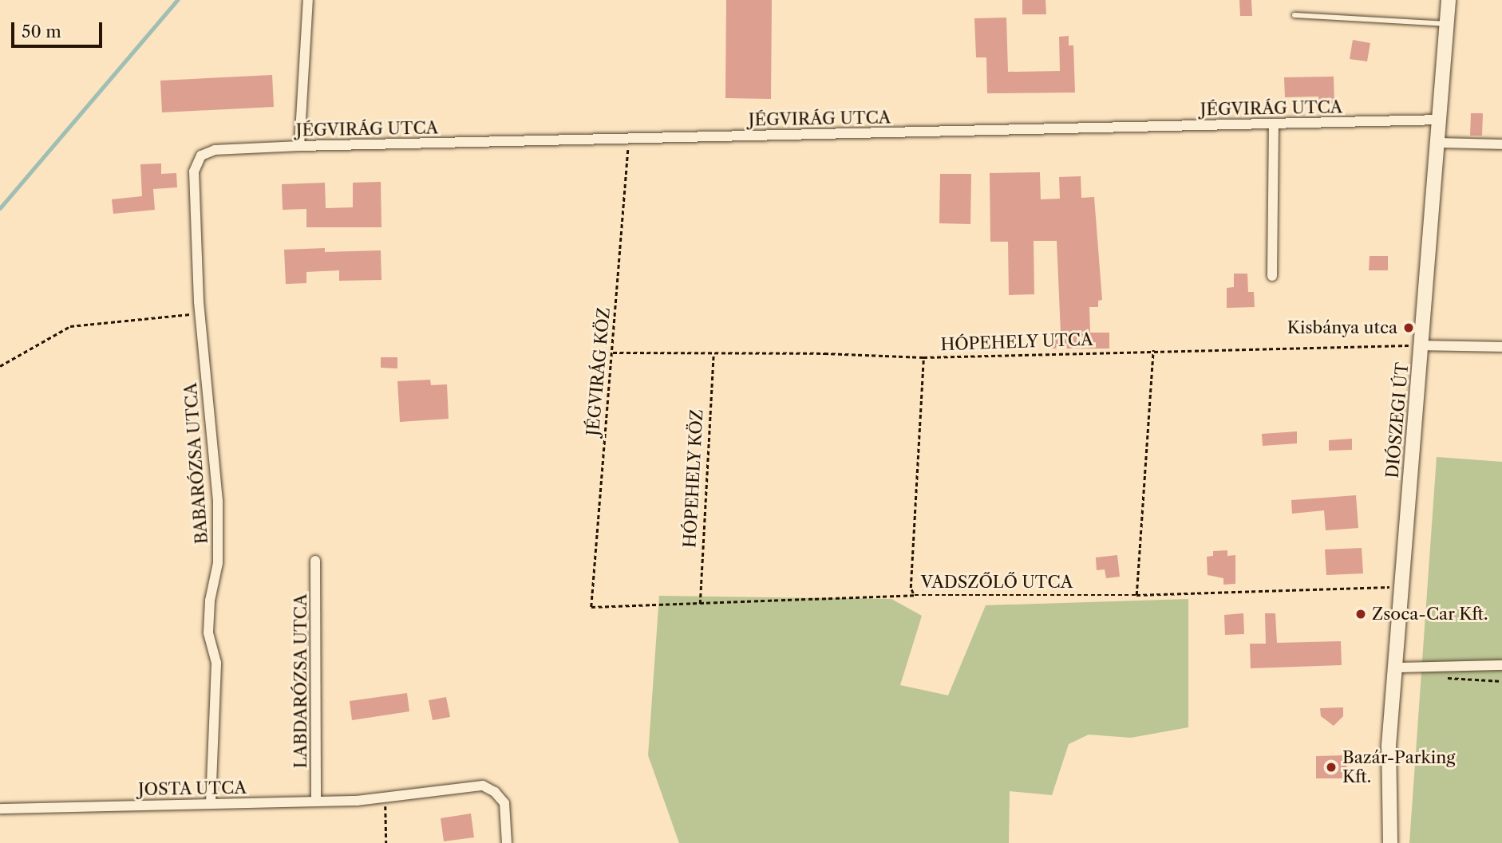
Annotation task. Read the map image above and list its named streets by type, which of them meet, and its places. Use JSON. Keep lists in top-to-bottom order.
{
  "streets": {
    "main road": ["DIÓSZEGI ÚT"],
    "street": [
      "JÉGVIRÁG UTCA",
      "BABARÓZSA UTCA",
      "LABDARÓZSA UTCA",
      "JOSTA UTCA"
    ],
    "path": [
      "HÓPEHELY UTCA",
      "JÉGVIRÁG KÖZ",
      "HÓPEHELY KÖZ",
      "VADSZŐLŐ UTCA"
    ]
  },
  "crossings": [
    ["JÉGVIRÁG UTCA", "JÉGVIRÁG KÖZ"],
    ["JÉGVIRÁG UTCA", "DIÓSZEGI ÚT"],
    ["JÉGVIRÁG UTCA", "BABARÓZSA UTCA"],
    ["HÓPEHELY UTCA", "JÉGVIRÁG KÖZ"],
    ["HÓPEHELY UTCA", "DIÓSZEGI ÚT"],
    ["HÓPEHELY UTCA", "HÓPEHELY KÖZ"],
    ["JÉGVIRÁG KÖZ", "VADSZŐLŐ UTCA"],
    ["DIÓSZEGI ÚT", "VADSZŐLŐ UTCA"],
    ["BABARÓZSA UTCA", "JOSTA UTCA"],
    ["HÓPEHELY KÖZ", "VADSZŐLŐ UTCA"],
    ["LABDARÓZSA UTCA", "JOSTA UTCA"]
  ],
  "places": ["Kisbánya utca", "Zsoca-Car Kft.", "Bazár-Parking Kft."],
  "scale_bar": "50 m"
}
